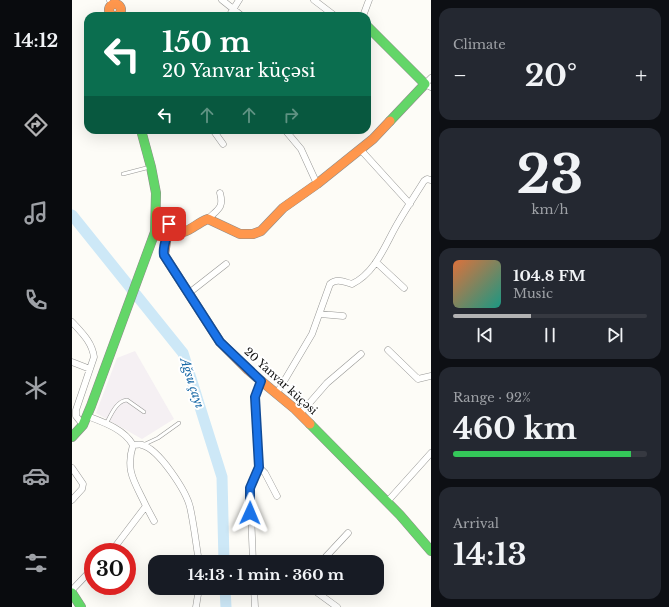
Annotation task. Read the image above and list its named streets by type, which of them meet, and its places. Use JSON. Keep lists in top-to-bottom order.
{
  "streets": {
    "street": ["20 Yanvar küçəsi"]
  },
  "water": ["Ağsu çayı"],
  "page": {
    "tabs": "14:12",
    "tile": [
      "Climate",
      ["23", "km/h"],
      ["Range · 92%", "460 km"],
      ["Arrival", "14:13"]
    ],
    "turn": ["150 m", "20 Yanvar küçəsi"],
    "heat": ["−", "20°", "+"],
    "song": ["104.8 FM", "Music"],
    "limit": "30",
    "trip": "14:13 · 1 min · 360 m"
  }
}
